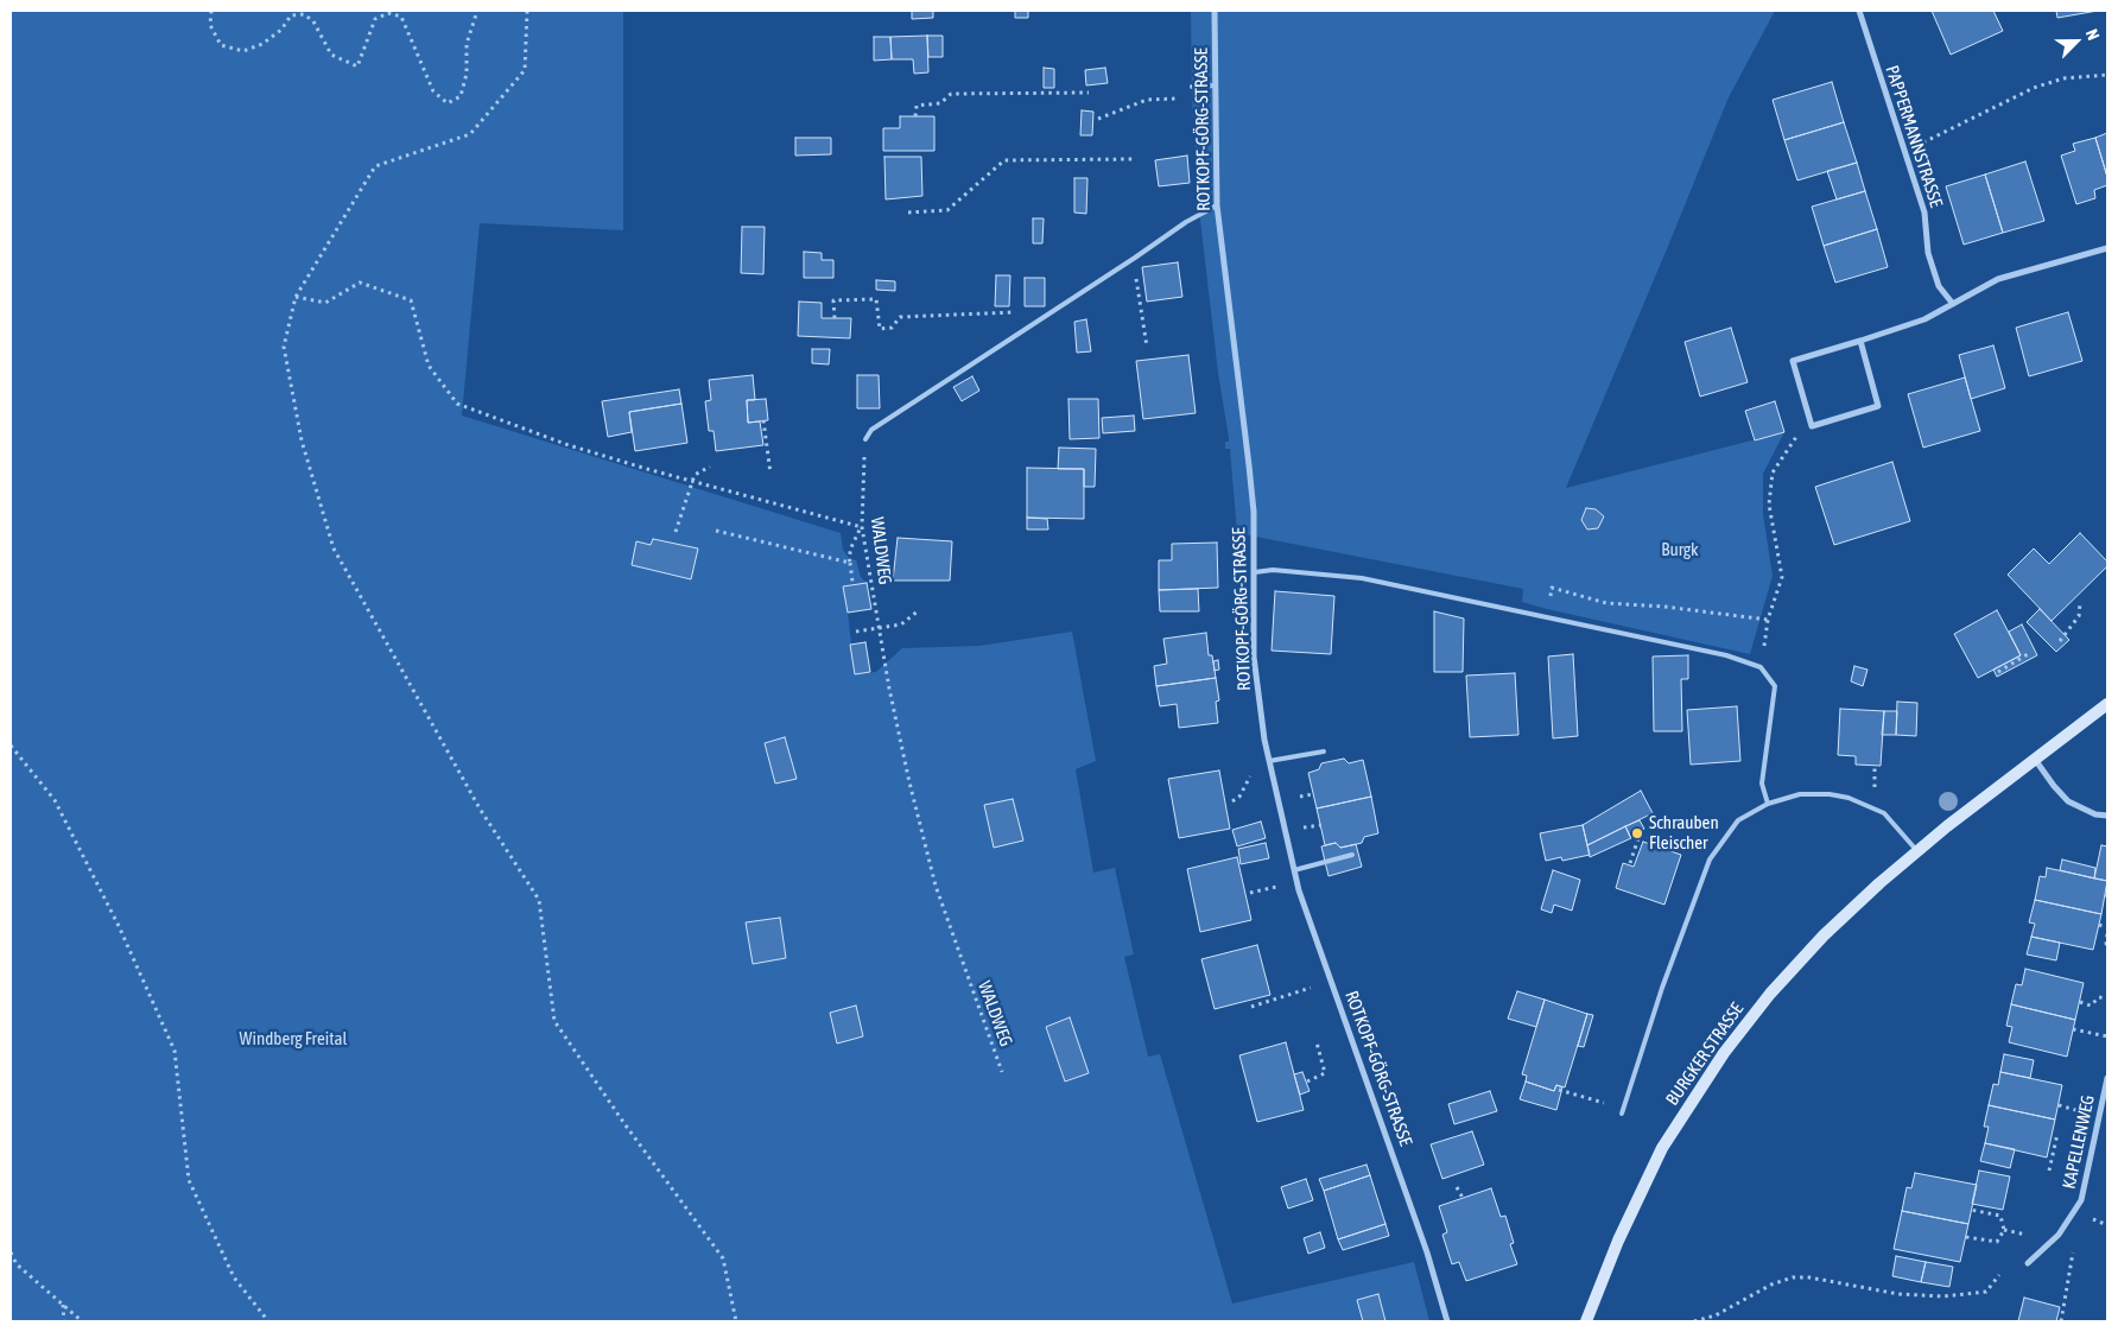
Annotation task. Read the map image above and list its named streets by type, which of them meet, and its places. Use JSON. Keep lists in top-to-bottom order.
{
  "streets": {
    "main road": ["BURGKER STRASSE"],
    "street": ["ROTKOPF-GÖRG-STRASSE", "PAPPERMANNSTRASSE", "KAPELLENWEG"],
    "path": ["WALDWEG"]
  },
  "parks": ["Burgk", "Windberg Freital"],
  "places": ["Schrauben Fleischer"],
  "north": "top right"
}
